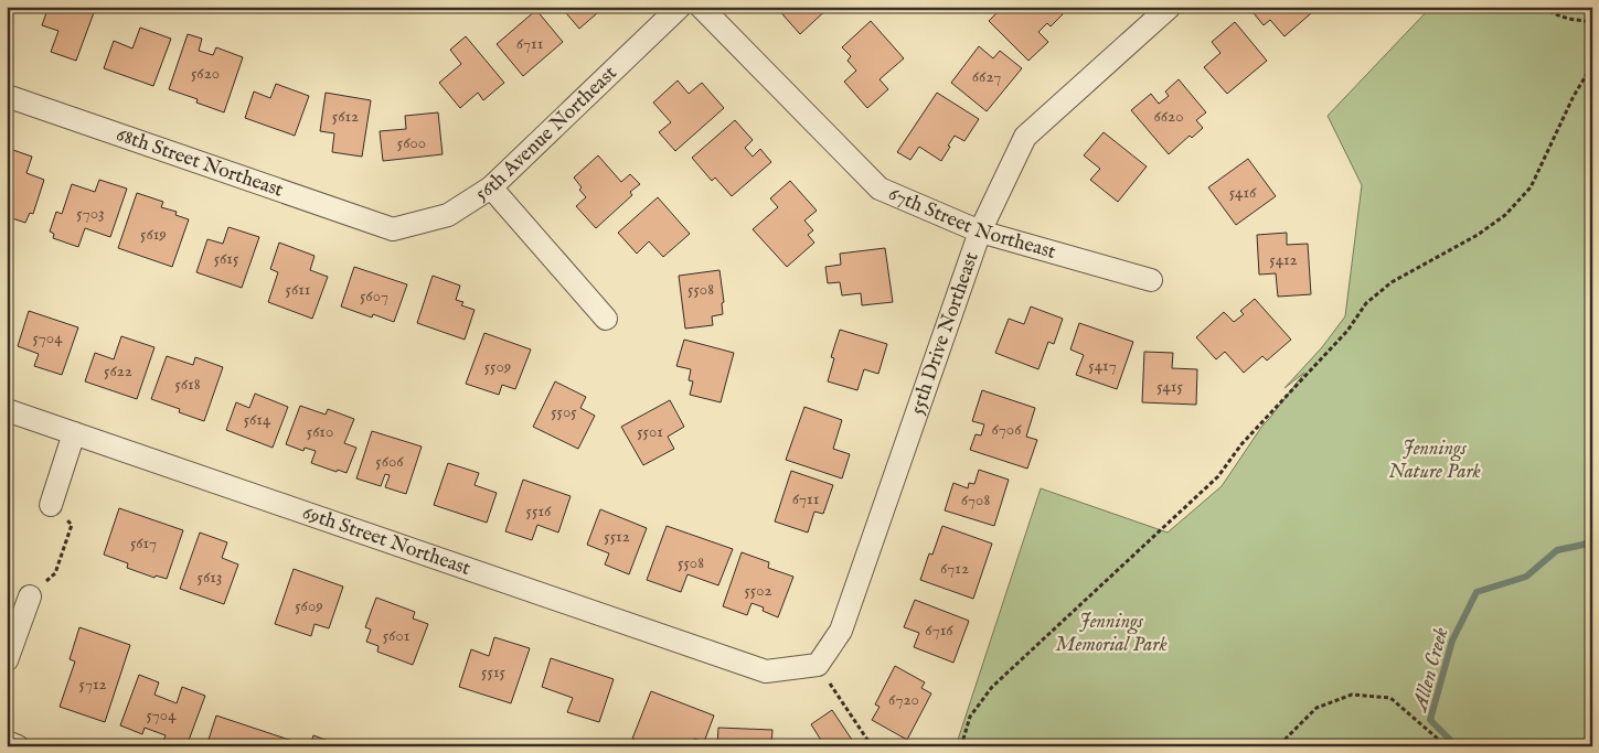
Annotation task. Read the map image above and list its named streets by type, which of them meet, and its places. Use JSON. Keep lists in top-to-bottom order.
{
  "streets": {
    "street": [
      "56th Avenue Northeast",
      "68th Street Northeast",
      "67th Street Northeast",
      "55th Drive Northeast",
      "69th Street Northeast"
    ]
  },
  "crossings": [
    ["56th Avenue Northeast", "68th Street Northeast"],
    ["67th Street Northeast", "55th Drive Northeast"],
    ["55th Drive Northeast", "69th Street Northeast"]
  ],
  "water": ["Allen Creek"],
  "parks": ["Jennings Nature Park", "Jennings Memorial Park"],
  "house_numbers": [
    "6711",
    "5620",
    "6627",
    "5612",
    "6620",
    "5600",
    "5416",
    "5703",
    "5619",
    "5615",
    "5412",
    "5611",
    "5508",
    "5607",
    "5704",
    "5417",
    "5509",
    "5622",
    "5618",
    "5415",
    "5505",
    "5614",
    "6706",
    "5610",
    "5501",
    "5606",
    "6711",
    "6708",
    "5516",
    "5512",
    "5617",
    "5508",
    "6712",
    "5613",
    "5502",
    "5609",
    "6716",
    "5601",
    "5515",
    "5712",
    "6720",
    "5704"
  ]
}
